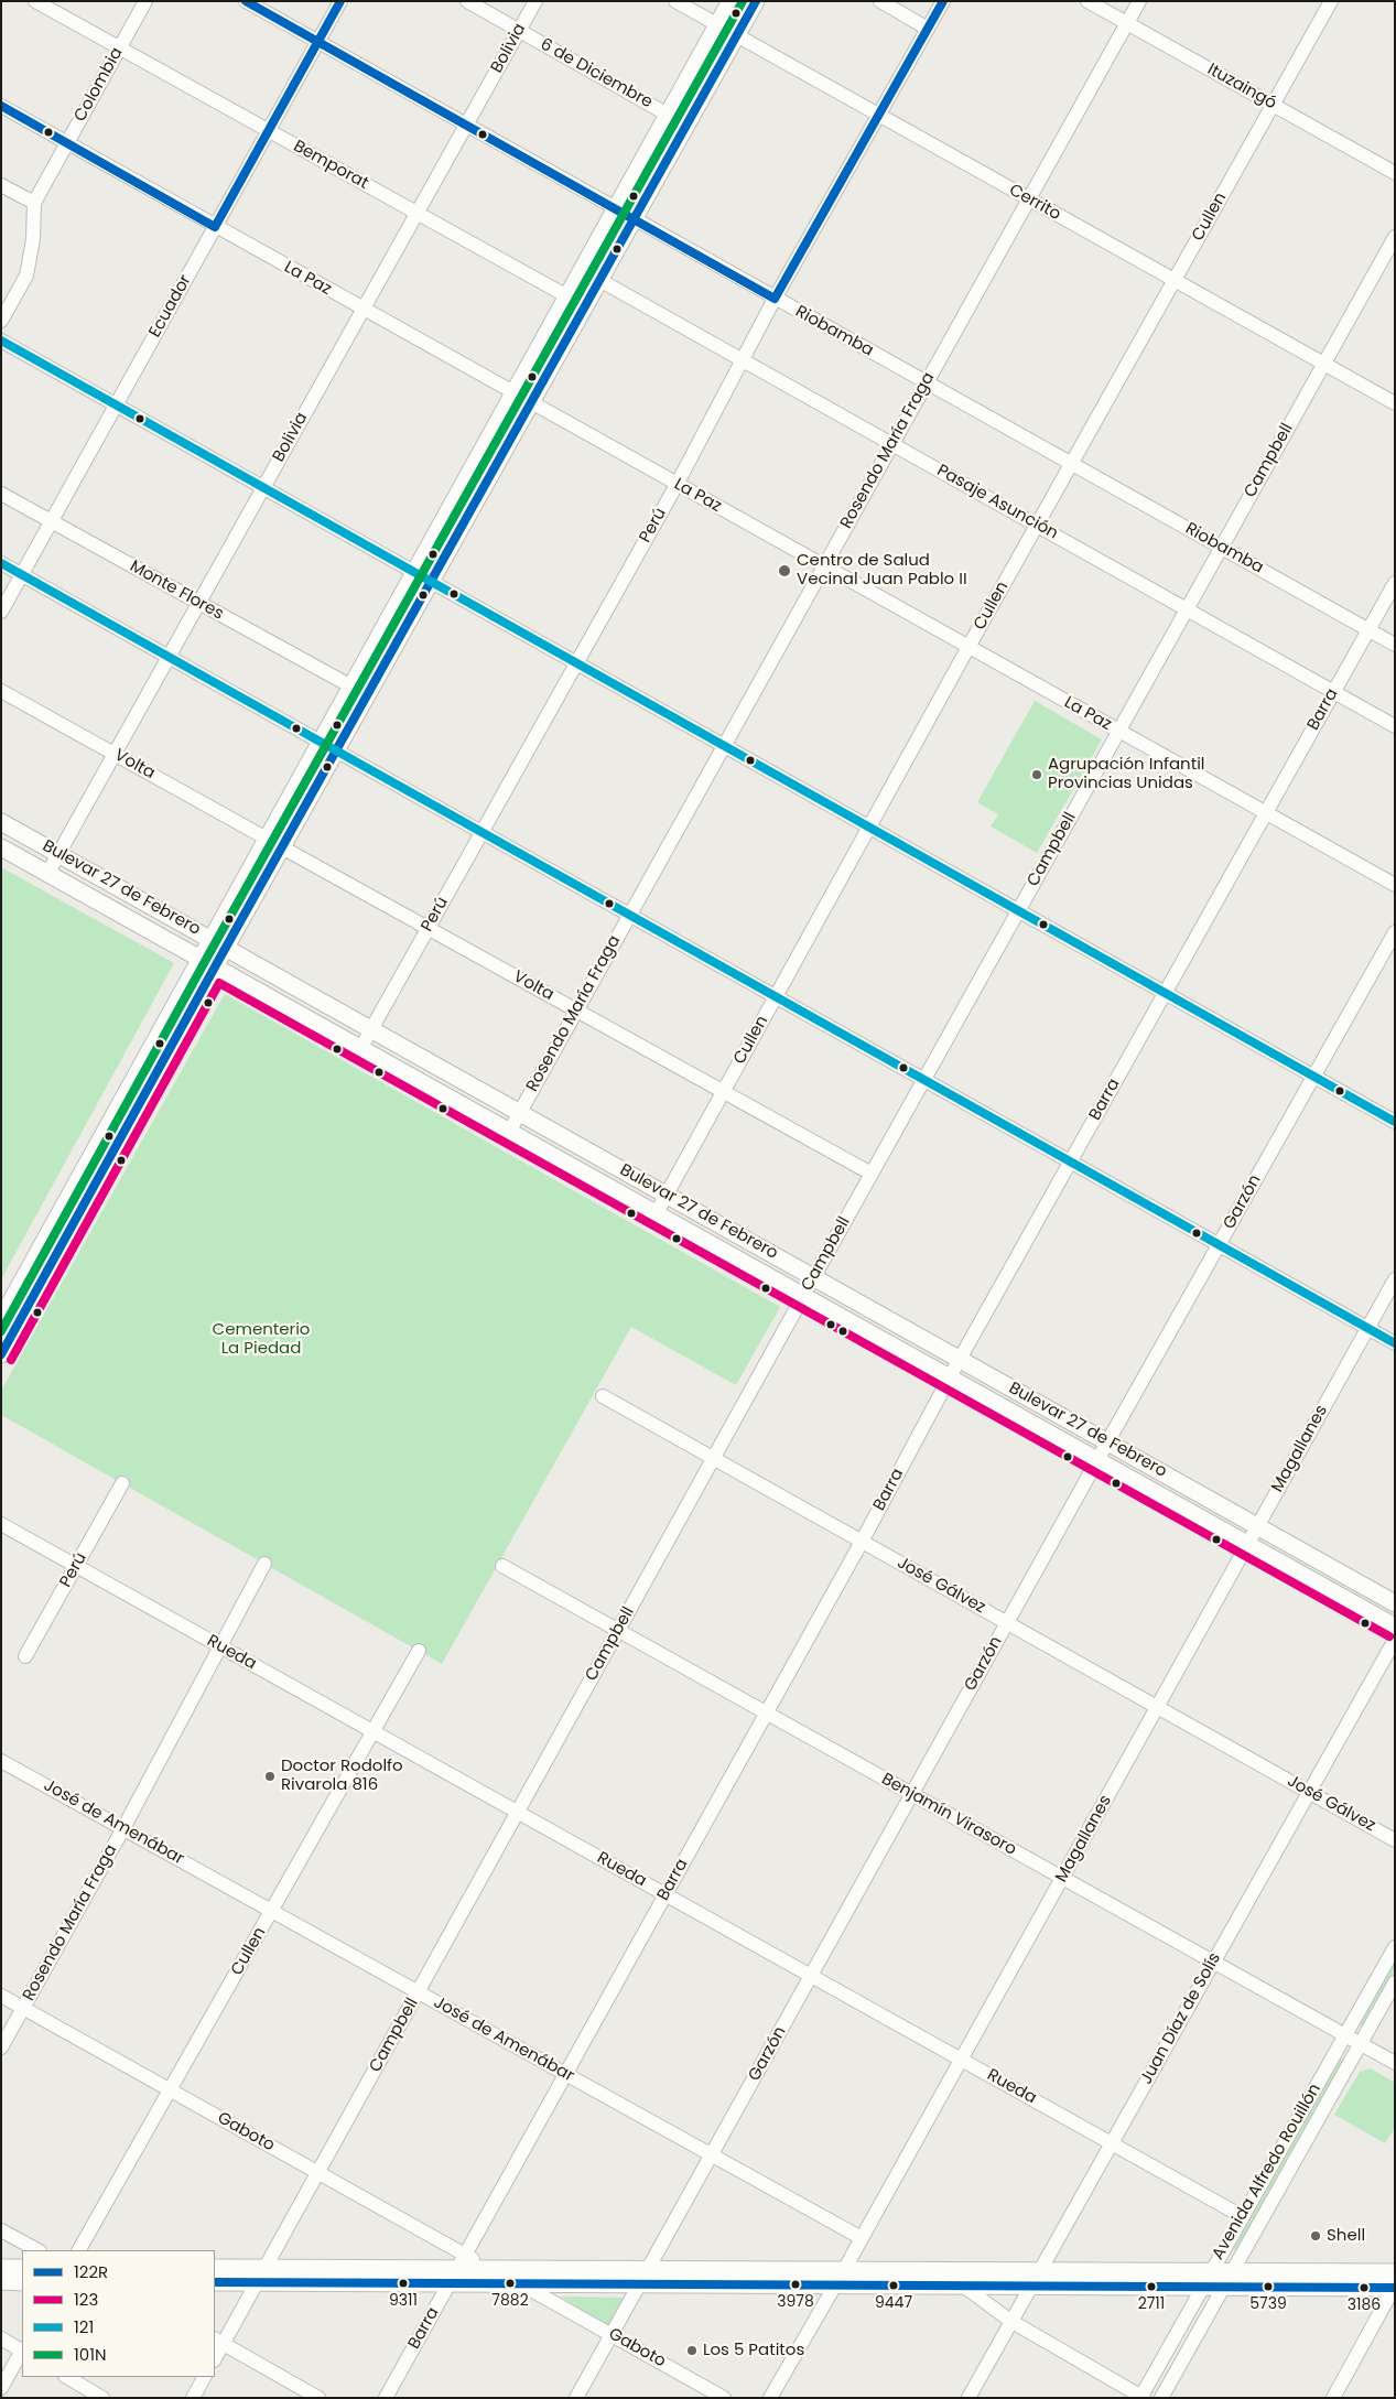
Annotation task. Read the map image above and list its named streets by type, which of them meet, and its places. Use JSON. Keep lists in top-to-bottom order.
{
  "streets": {
    "main road": ["Bulevar 27 de Febrero"],
    "street": [
      "Bolivia",
      "6 de Diciembre",
      "Colombia",
      "Ituzaingó",
      "Bemporat",
      "Cerrito",
      "Cullen",
      "La Paz",
      "Ecuador",
      "Riobamba",
      "Rosendo María Fraga",
      "Campbell",
      "Pasaje Asunción",
      "Perú",
      "Monte Flores",
      "Barra",
      "Volta",
      "Garzón",
      "Magallanes",
      "José Gálvez",
      "Rueda",
      "Benjamín Virasoro",
      "José de Amenábar",
      "Juan Díaz de Solís",
      "Gaboto",
      "Avenida Alfredo Rouillón"
    ]
  },
  "crossings": [
    ["Bolivia", "6 de Diciembre"],
    ["Bolivia", "Bemporat"],
    ["Bolivia", "La Paz"],
    ["Bolivia", "Riobamba"],
    ["Bolivia", "Monte Flores"],
    ["Bolivia", "Volta"],
    ["Bolivia", "Bulevar 27 de Febrero"],
    ["Colombia", "Bemporat"],
    ["Colombia", "La Paz"],
    ["Ituzaingó", "Cullen"],
    ["Ituzaingó", "Rosendo María Fraga"],
    ["Bemporat", "Ecuador"],
    ["Cerrito", "Cullen"],
    ["Cerrito", "Rosendo María Fraga"],
    ["Cerrito", "Campbell"],
    ["Cerrito", "Perú"],
    ["Cullen", "La Paz"],
    ["Cullen", "Riobamba"],
    ["Cullen", "Pasaje Asunción"],
    ["Cullen", "Volta"],
    ["Cullen", "Bulevar 27 de Febrero"],
    ["Cullen", "Rueda"],
    ["Cullen", "José de Amenábar"],
    ["Cullen", "Gaboto"],
    ["La Paz", "Ecuador"],
    ["La Paz", "Rosendo María Fraga"],
    ["La Paz", "Campbell"],
    ["La Paz", "Perú"],
    ["La Paz", "Barra"],
    ["Ecuador", "Riobamba"],
    ["Ecuador", "Monte Flores"],
    ["Riobamba", "Rosendo María Fraga"],
    ["Riobamba", "Campbell"],
    ["Riobamba", "Perú"],
    ["Riobamba", "Barra"],
    ["Rosendo María Fraga", "Pasaje Asunción"],
    ["Rosendo María Fraga", "Volta"],
    ["Rosendo María Fraga", "Bulevar 27 de Febrero"],
    ["Rosendo María Fraga", "Rueda"],
    ["Rosendo María Fraga", "José de Amenábar"],
    ["Rosendo María Fraga", "Gaboto"],
    ["Campbell", "Pasaje Asunción"],
    ["Campbell", "Volta"],
    ["Campbell", "Bulevar 27 de Febrero"],
    ["Campbell", "José Gálvez"],
    ["Campbell", "Rueda"],
    ["Campbell", "Benjamín Virasoro"],
    ["Campbell", "José de Amenábar"],
    ["Campbell", "Gaboto"],
    ["Pasaje Asunción", "Perú"],
    ["Pasaje Asunción", "Barra"],
    ["Perú", "Volta"],
    ["Perú", "Bulevar 27 de Febrero"],
    ["Perú", "Rueda"],
    ["Barra", "Bulevar 27 de Febrero"],
    ["Barra", "José Gálvez"],
    ["Barra", "Rueda"],
    ["Barra", "Benjamín Virasoro"],
    ["Barra", "José de Amenábar"],
    ["Barra", "Gaboto"],
    ["Bulevar 27 de Febrero", "Garzón"],
    ["Bulevar 27 de Febrero", "Magallanes"],
    ["Garzón", "José Gálvez"],
    ["Garzón", "Rueda"],
    ["Garzón", "Benjamín Virasoro"],
    ["Garzón", "José de Amenábar"],
    ["Garzón", "Gaboto"],
    ["Magallanes", "José Gálvez"],
    ["Magallanes", "Rueda"],
    ["Magallanes", "Benjamín Virasoro"],
    ["Magallanes", "José de Amenábar"],
    ["José Gálvez", "Juan Díaz de Solís"],
    ["Rueda", "Juan Díaz de Solís"],
    ["Rueda", "Avenida Alfredo Rouillón"],
    ["Benjamín Virasoro", "Juan Díaz de Solís"],
    ["Benjamín Virasoro", "Avenida Alfredo Rouillón"]
  ],
  "parks": ["Cementerio La Piedad"],
  "places": [
    "Centro de Salud Vecinal Juan Pablo II",
    "Agrupación Infantil Provincias Unidas",
    "Doctor Rodolfo Rivarola 816",
    "Shell",
    "9311",
    "7882",
    "3978",
    "9447",
    "2711",
    "5739",
    "3186",
    "Los 5 Patitos"
  ],
  "lines": [
    "transit line 122R",
    "transit line 101N",
    "transit line 121",
    "transit line 123"
  ],
  "legend": [
    "122R",
    "123",
    "121",
    "101N"
  ]
}
